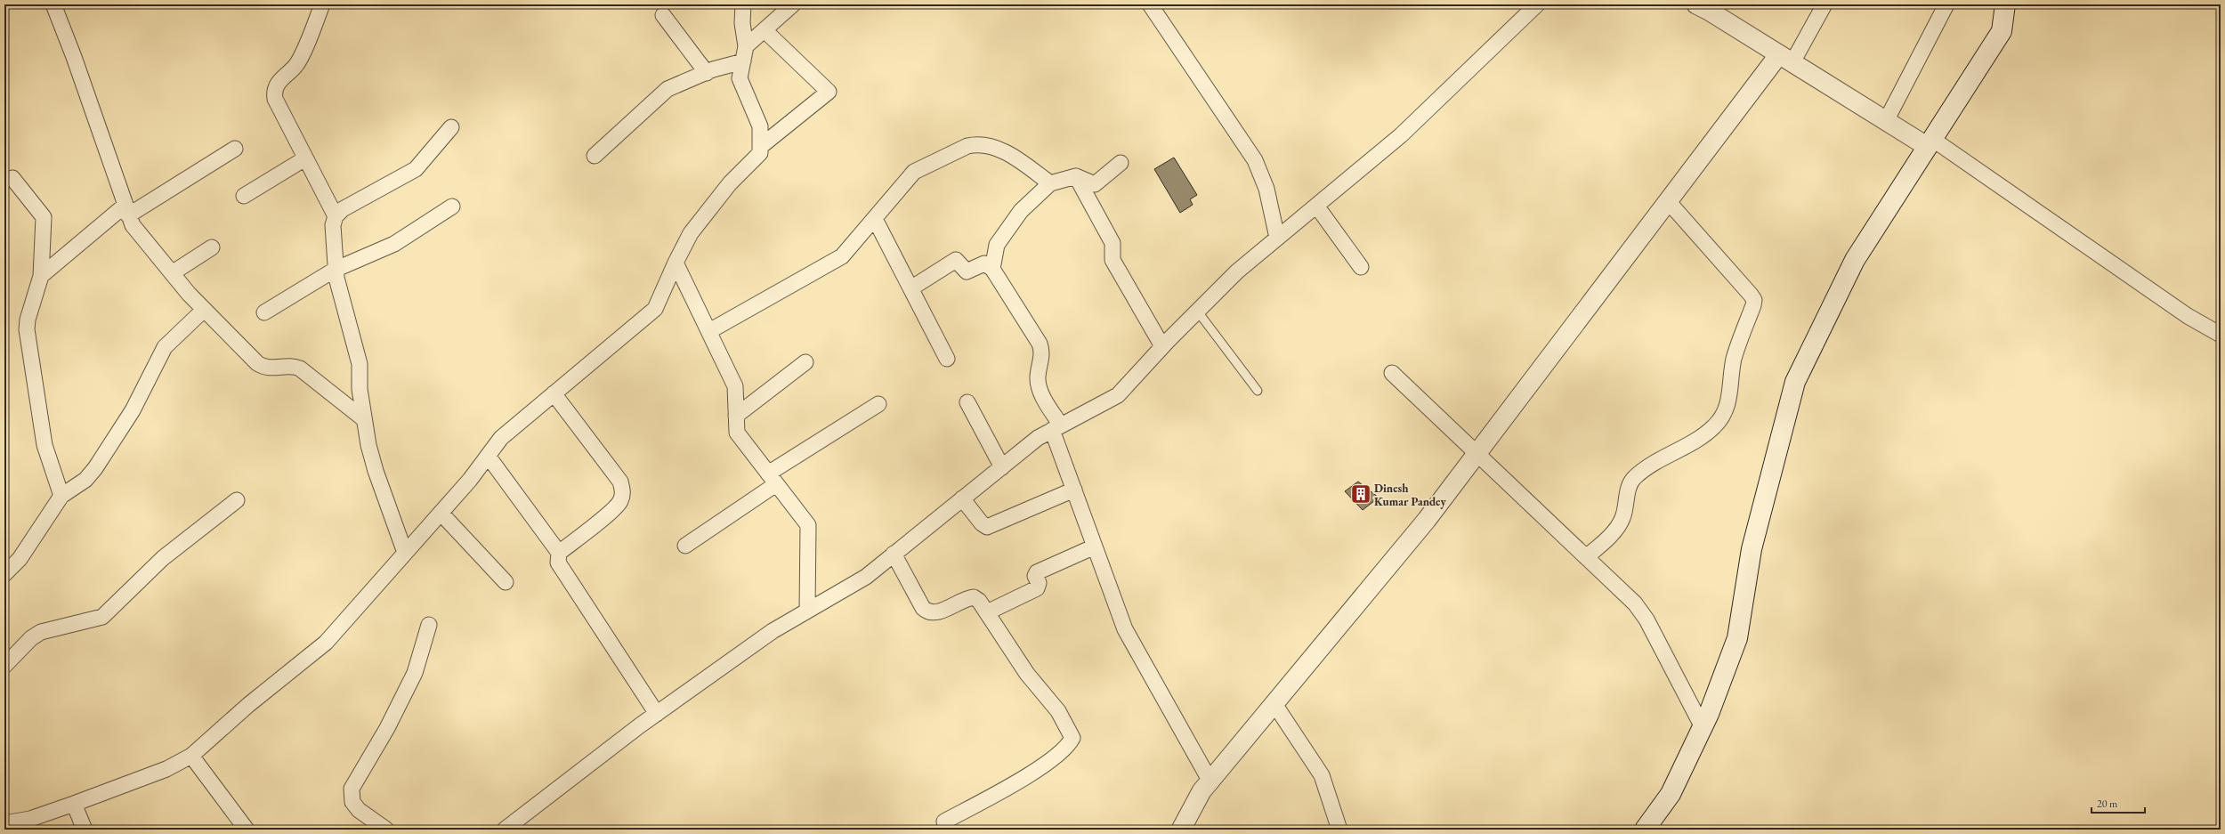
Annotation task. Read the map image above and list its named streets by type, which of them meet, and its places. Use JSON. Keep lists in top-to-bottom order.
{
  "places": {
    "building": ["Dinesh Kumar Pandey"]
  },
  "scale_bar": "20 m"
}
